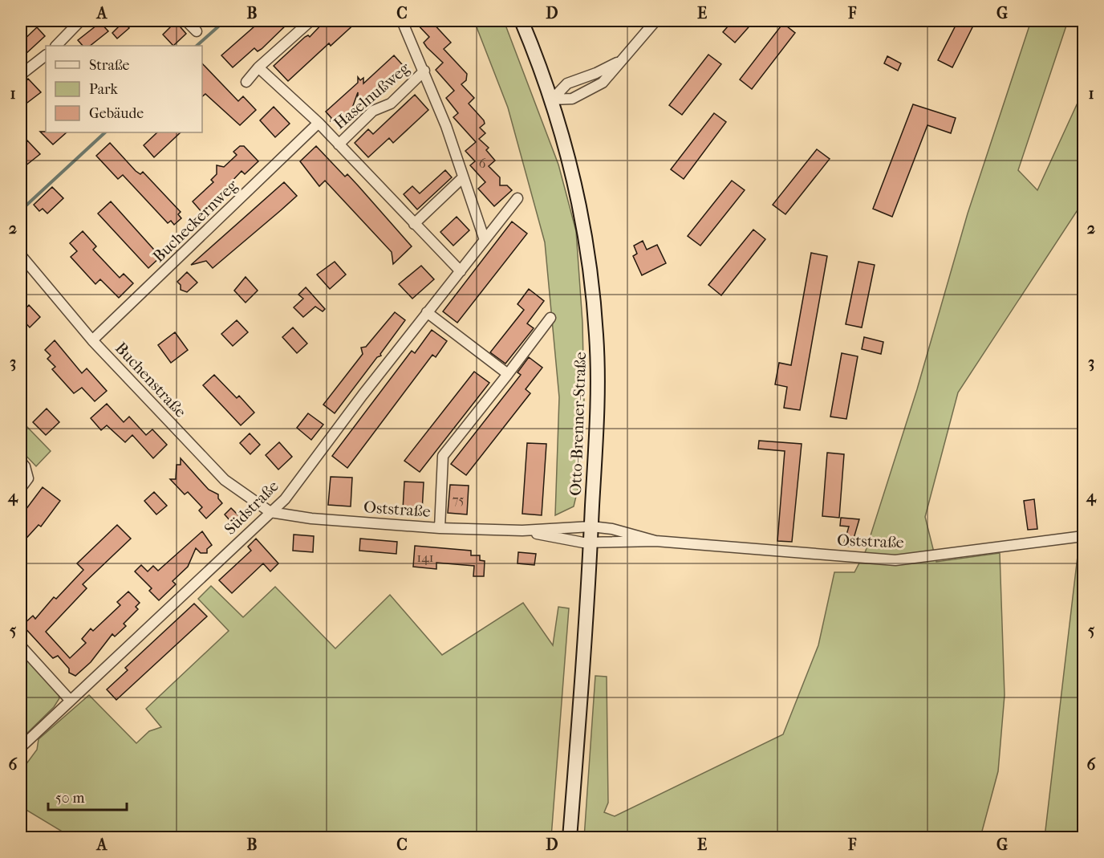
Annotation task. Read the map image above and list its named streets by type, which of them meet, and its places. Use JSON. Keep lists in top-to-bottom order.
{
  "streets": {
    "main road": ["Otto-Brenner-Straße"],
    "street": [
      "Haselnußweg",
      "Bucheckernweg",
      "Buchenstraße",
      "Südstraße",
      "Oststraße"
    ]
  },
  "crossings": [
    ["Haselnußweg", "Südstraße"],
    ["Bucheckernweg", "Buchenstraße"],
    ["Buchenstraße", "Südstraße"],
    ["Buchenstraße", "Oststraße"],
    ["Otto-Brenner-Straße", "Oststraße"],
    ["Südstraße", "Oststraße"]
  ],
  "house_numbers": ["6", "75", "141"],
  "legend": ["Straße", "Park", "Gebäude"],
  "scale_bar": "50 m",
  "grid": {
    "columns": [
      "A",
      "B",
      "C",
      "D",
      "E",
      "F",
      "G"
    ],
    "rows": [
      "1",
      "2",
      "3",
      "4",
      "5",
      "6"
    ]
  }
}
